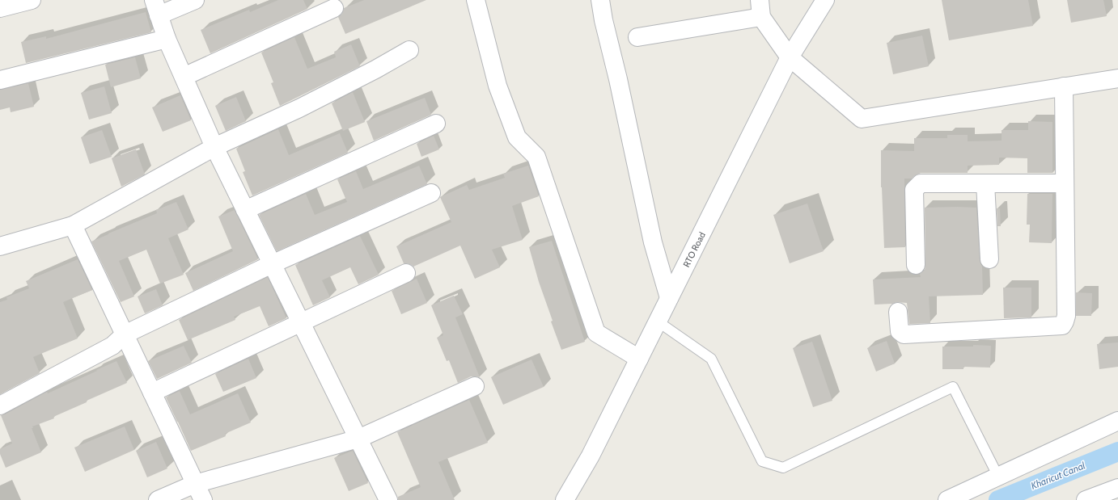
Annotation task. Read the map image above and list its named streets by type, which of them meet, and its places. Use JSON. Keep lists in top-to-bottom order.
{
  "streets": {
    "street": ["RTO Road"]
  },
  "water": ["Kharicut Canal"]
}
